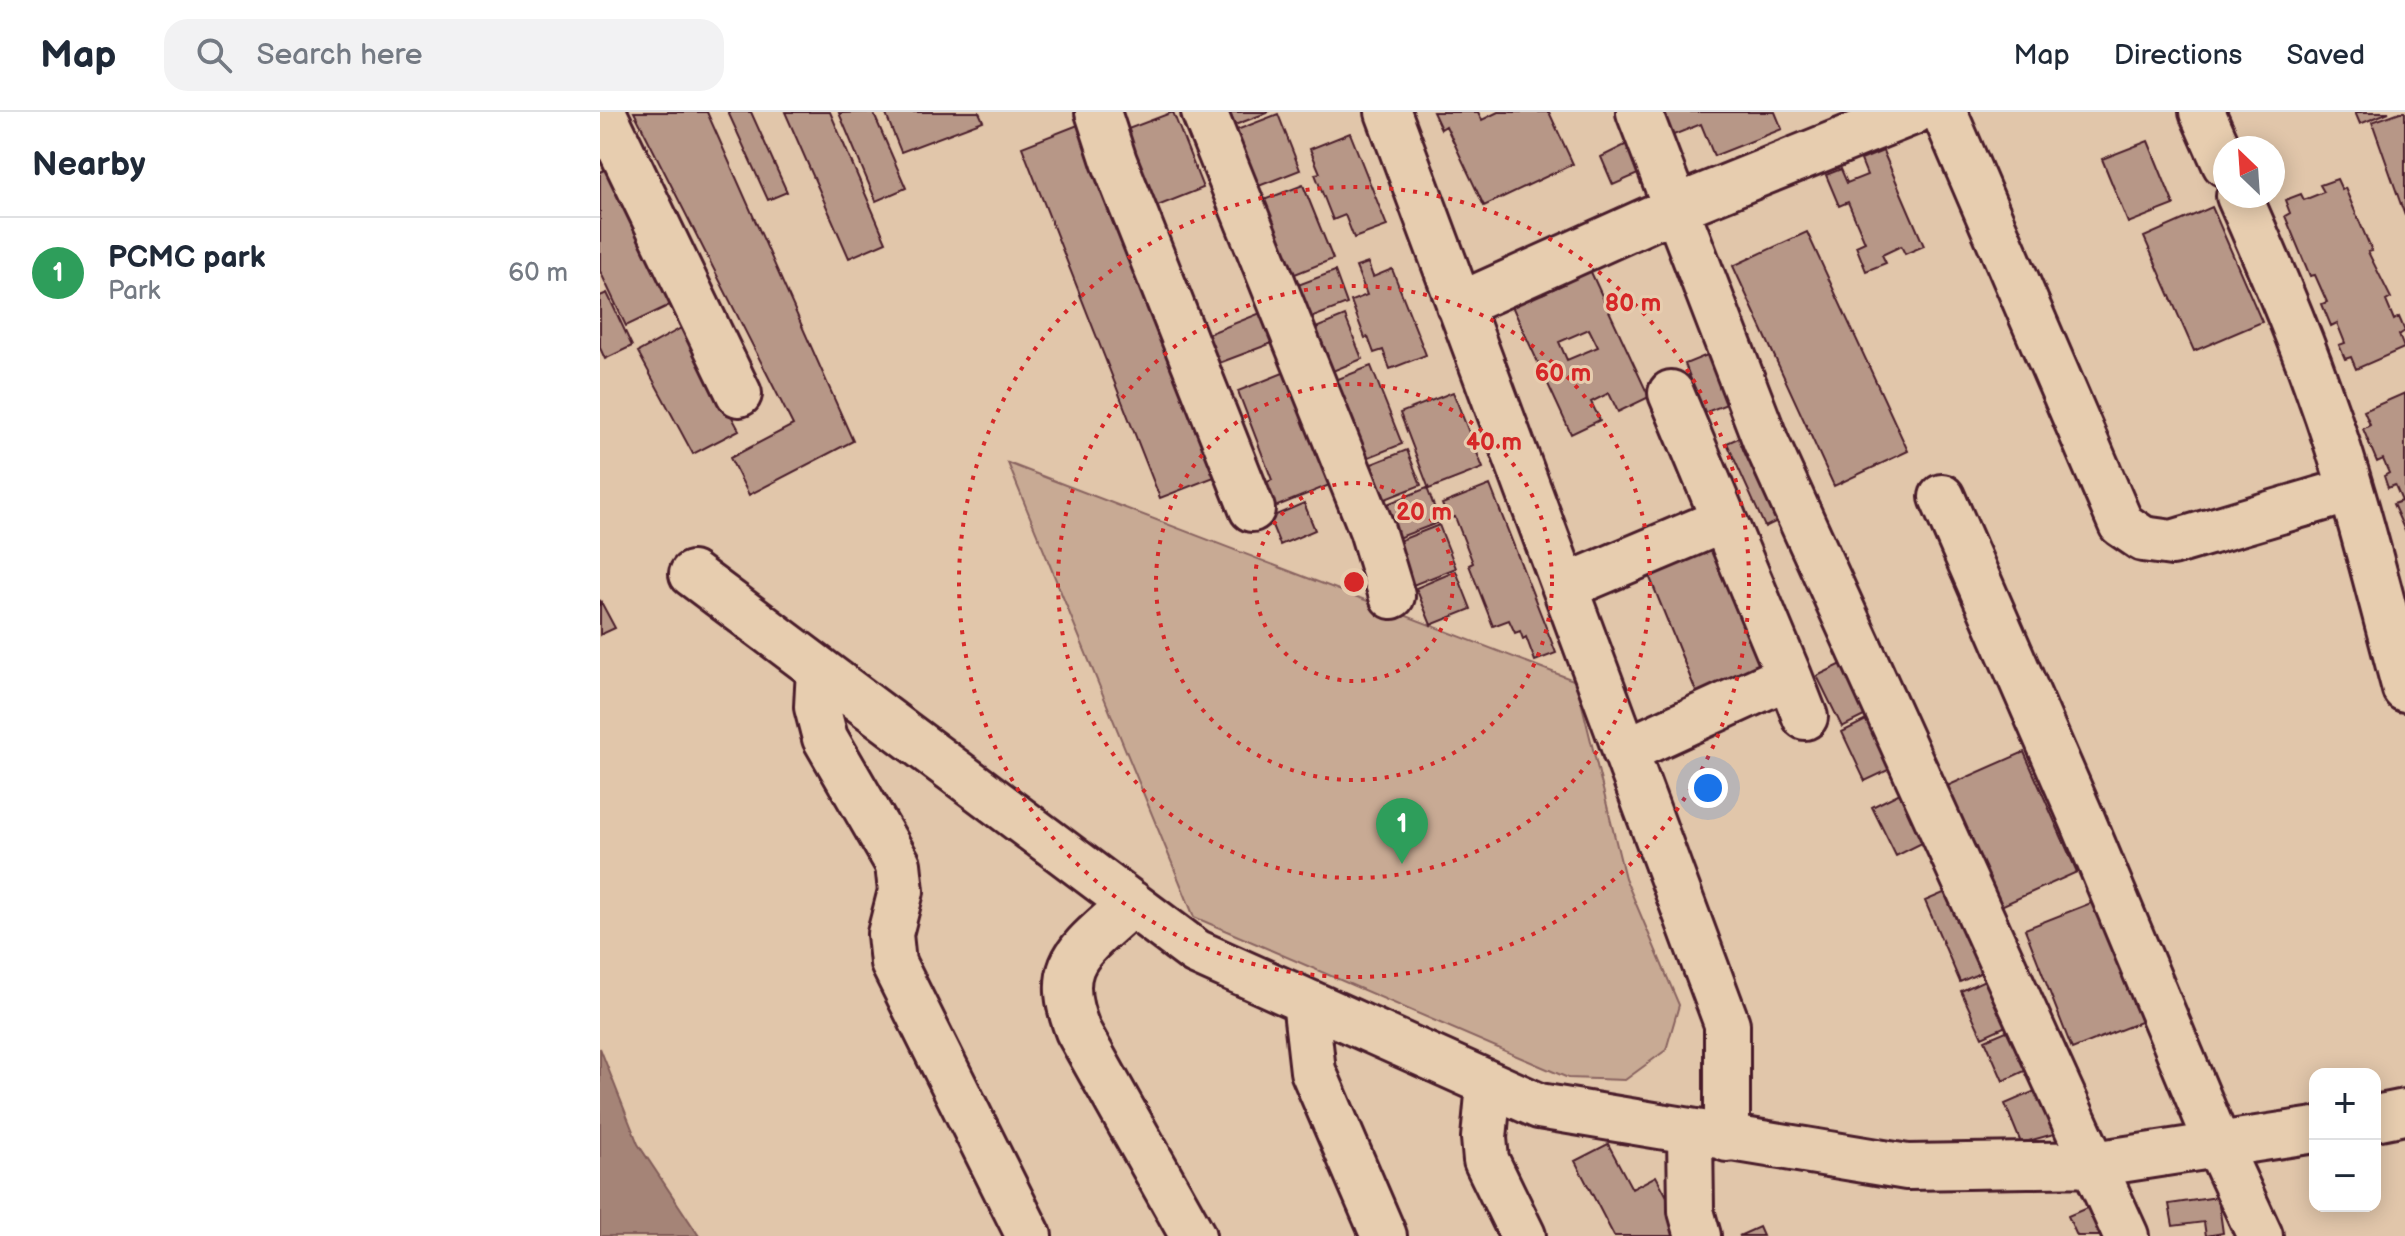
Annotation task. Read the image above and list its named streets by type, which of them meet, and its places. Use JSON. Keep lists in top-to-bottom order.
{
  "north": "top left",
  "page": {
    "header": "Map",
    "search": "Search here",
    "nav": ["Map", "Directions", "Saved"],
    "heading": "Nearby",
    "list": [
      {
        "mark": "1",
        "name": "PCMC park",
        "note": "Park",
        "value": "60 m"
      }
    ],
    "pins": "1",
    "map_buttons": ["+", "−"]
  },
  "rings": [
    "80 m",
    "60 m",
    "40 m",
    "20 m"
  ]
}
